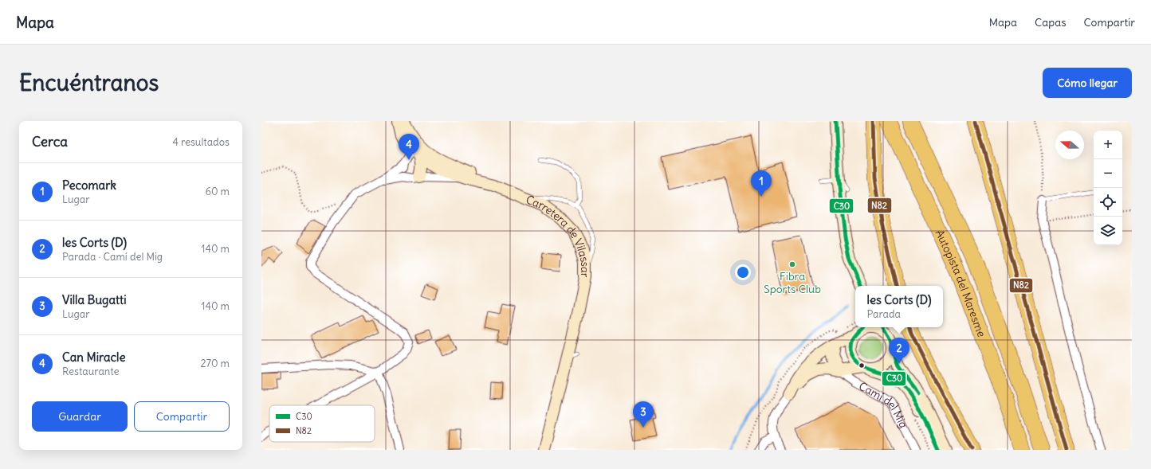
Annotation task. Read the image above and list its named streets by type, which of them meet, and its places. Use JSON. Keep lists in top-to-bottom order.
{
  "streets": {
    "highway": ["Autopista del Maresme"],
    "street": ["Carretera de Vilassar", "Camí del Mig"]
  },
  "places": ["Fibra Sports Club"],
  "lines": ["transit line C30", "transit line N82"],
  "legend": ["C30", "N82"],
  "north": "left",
  "page": {
    "header": "Mapa",
    "nav": ["Mapa", "Capas", "Compartir"],
    "buttons": [
      "Cómo llegar",
      ["Guardar", "Compartir"]
    ],
    "title": "Encuéntranos",
    "heading": ["Cerca", "4 resultados"],
    "map_buttons": ["+", "−"],
    "pins": [
      "4",
      "1",
      "2",
      "3"
    ],
    "list": [
      {
        "mark": "1",
        "name": "Pecomark",
        "note": "Lugar",
        "value": "60 m"
      },
      {
        "mark": "2",
        "name": "les Corts (D)",
        "note": "Parada · Camí del Mig",
        "value": "140 m"
      },
      {
        "mark": "3",
        "name": "Villa Bugatti",
        "note": "Lugar",
        "value": "140 m"
      },
      {
        "mark": "4",
        "name": "Can Miracle",
        "note": "Restaurante",
        "value": "270 m"
      }
    ],
    "popup": ["les Corts (D)", "Parada"]
  }
}
